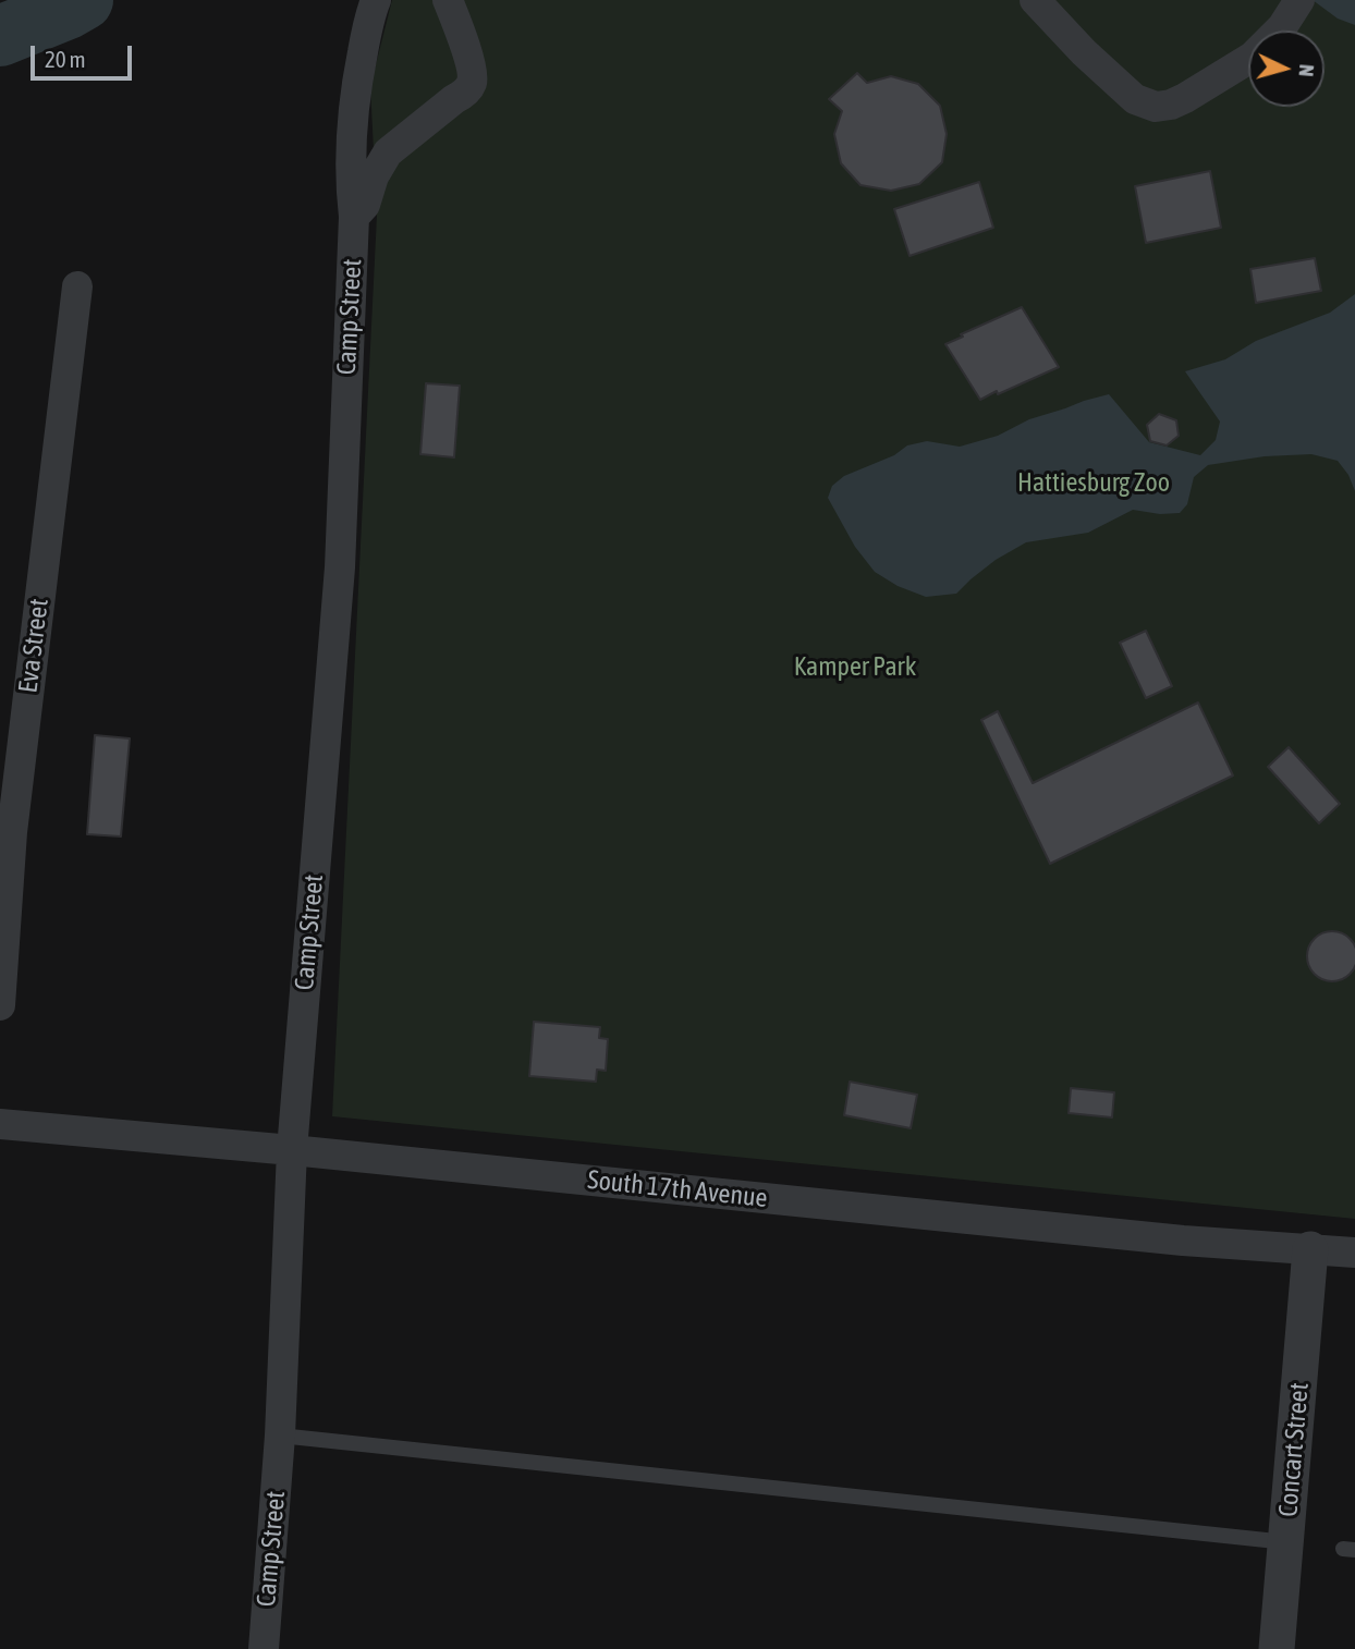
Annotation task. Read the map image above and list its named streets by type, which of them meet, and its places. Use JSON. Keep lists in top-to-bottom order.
{
  "streets": {
    "street": [
      "Camp Street",
      "Eva Street",
      "South 17th Avenue",
      "Concart Street"
    ]
  },
  "crossings": [
    ["Camp Street", "South 17th Avenue"],
    ["South 17th Avenue", "Concart Street"]
  ],
  "parks": ["Hattiesburg Zoo", "Kamper Park"],
  "scale_bar": "20 m",
  "north": "right"
}
